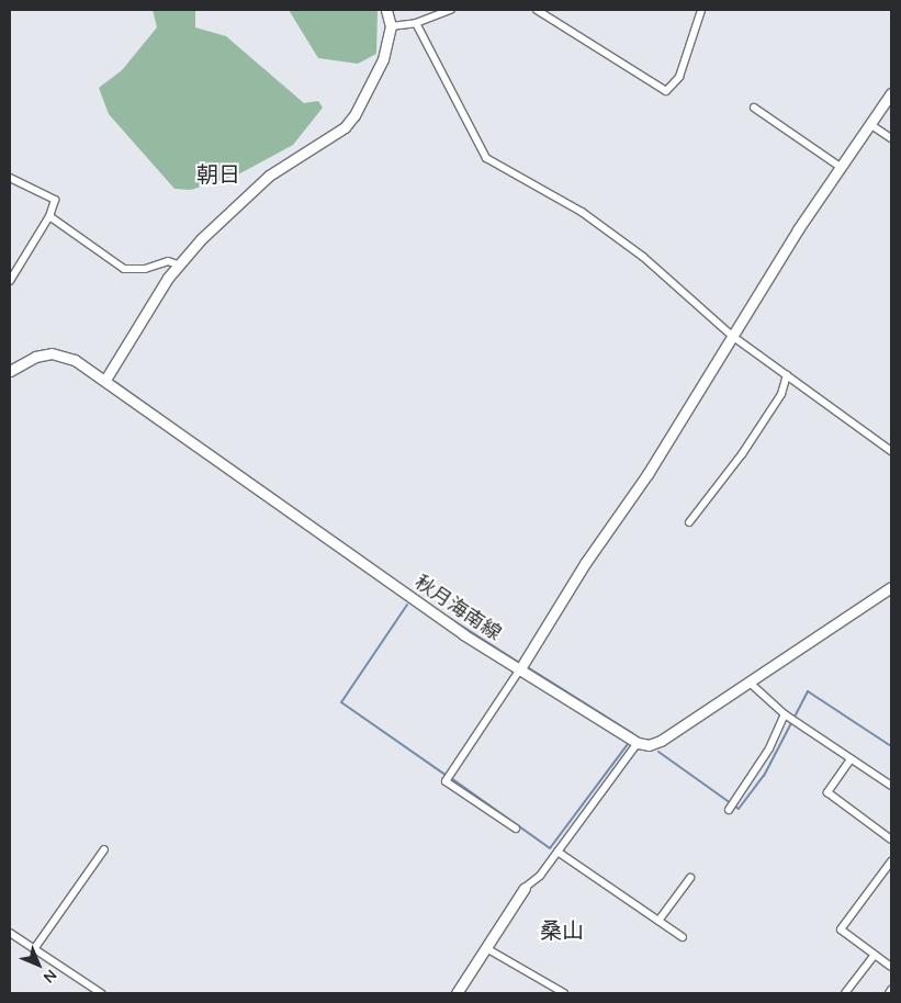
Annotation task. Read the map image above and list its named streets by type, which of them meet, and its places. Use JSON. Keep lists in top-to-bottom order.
{
  "streets": {
    "street": ["秋月海南線"]
  },
  "districts": ["朝日", "桑山"],
  "north": "bottom right"
}
